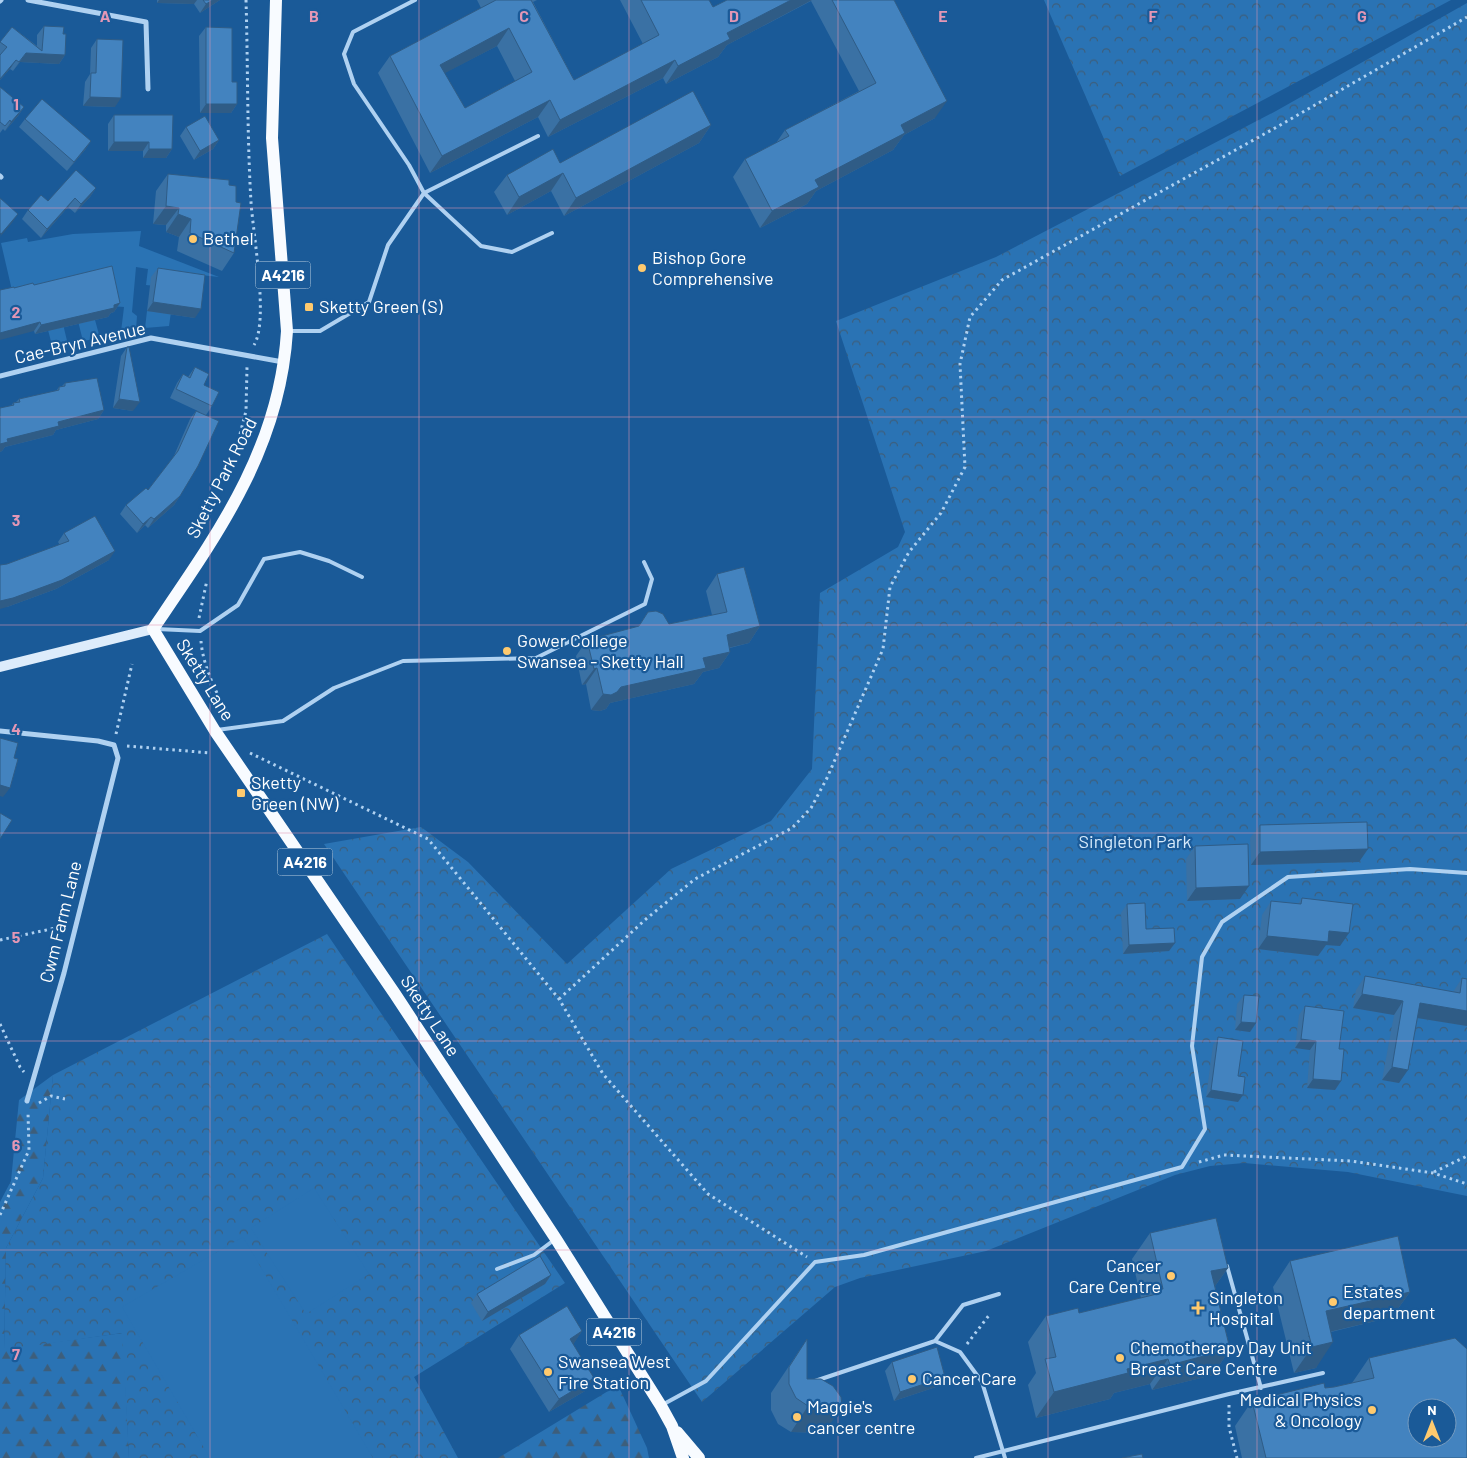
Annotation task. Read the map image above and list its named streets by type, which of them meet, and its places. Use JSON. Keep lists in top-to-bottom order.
{
  "streets": {
    "main road": ["A4216", "Sketty Park Road", "Sketty Lane"],
    "street": ["Cae-Bryn Avenue", "Cwm Farm Lane"]
  },
  "crossings": [
    ["Cae-Bryn Avenue", "Sketty Park Road"],
    ["Sketty Park Road", "Sketty Lane"]
  ],
  "parks": ["Singleton Park"],
  "places": {
    "other": [
      "Bethel",
      "Bishop Gore Comprehensive",
      "Gower College Swansea - Sketty Hall",
      "Cancer Care Centre",
      "Estates department",
      "Chemotherapy Day Unit Breast Care Centre",
      "Swansea West Fire Station",
      "Cancer Care",
      "Medical Physics & Oncology",
      "Maggie's cancer centre"
    ],
    "transit": ["Sketty Green (S)", "Sketty Green (NW)"],
    "health": ["Singleton Hospital"]
  },
  "north": "top",
  "grid": {
    "columns": [
      "A",
      "B",
      "C",
      "D",
      "E",
      "F",
      "G"
    ],
    "rows": [
      "1",
      "2",
      "3",
      "4",
      "5",
      "6",
      "7"
    ]
  }
}
